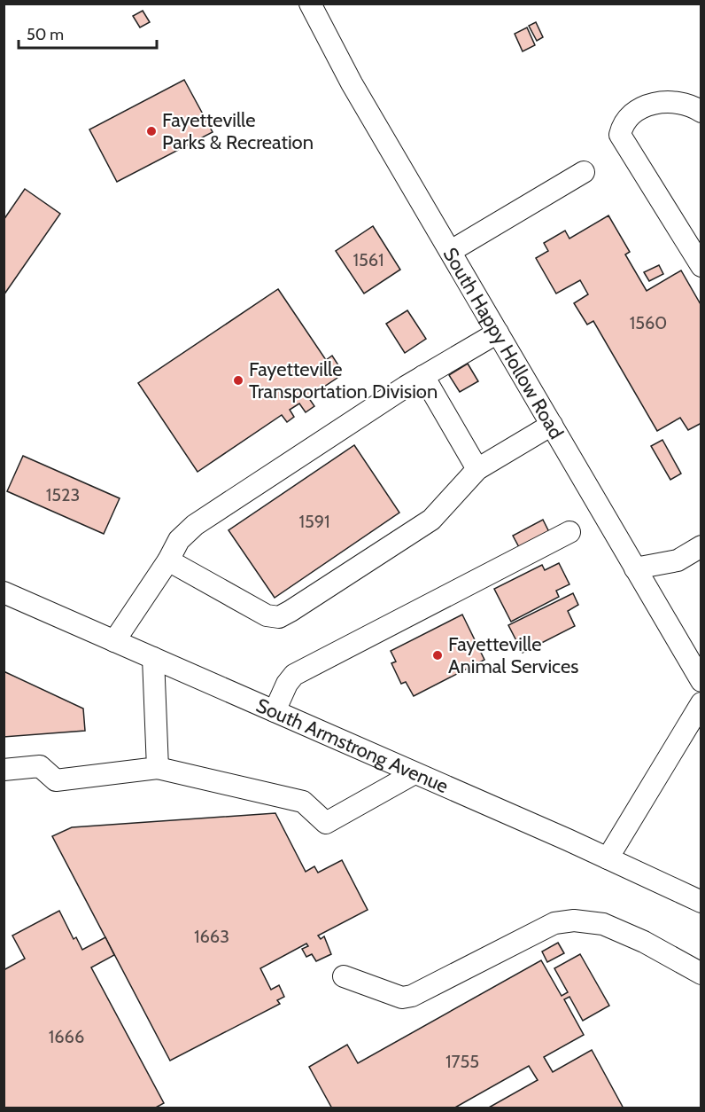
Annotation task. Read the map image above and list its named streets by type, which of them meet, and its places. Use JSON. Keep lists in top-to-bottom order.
{
  "streets": {
    "street": ["South Happy Hollow Road", "South Armstrong Avenue"]
  },
  "places": ["Fayetteville Parks & Recreation", "Fayetteville Transportation Division", "Fayetteville Animal Services"],
  "house_numbers": [
    "1561",
    "1560",
    "1523",
    "1591",
    "1663",
    "1666",
    "1755"
  ],
  "scale_bar": "50 m"
}
